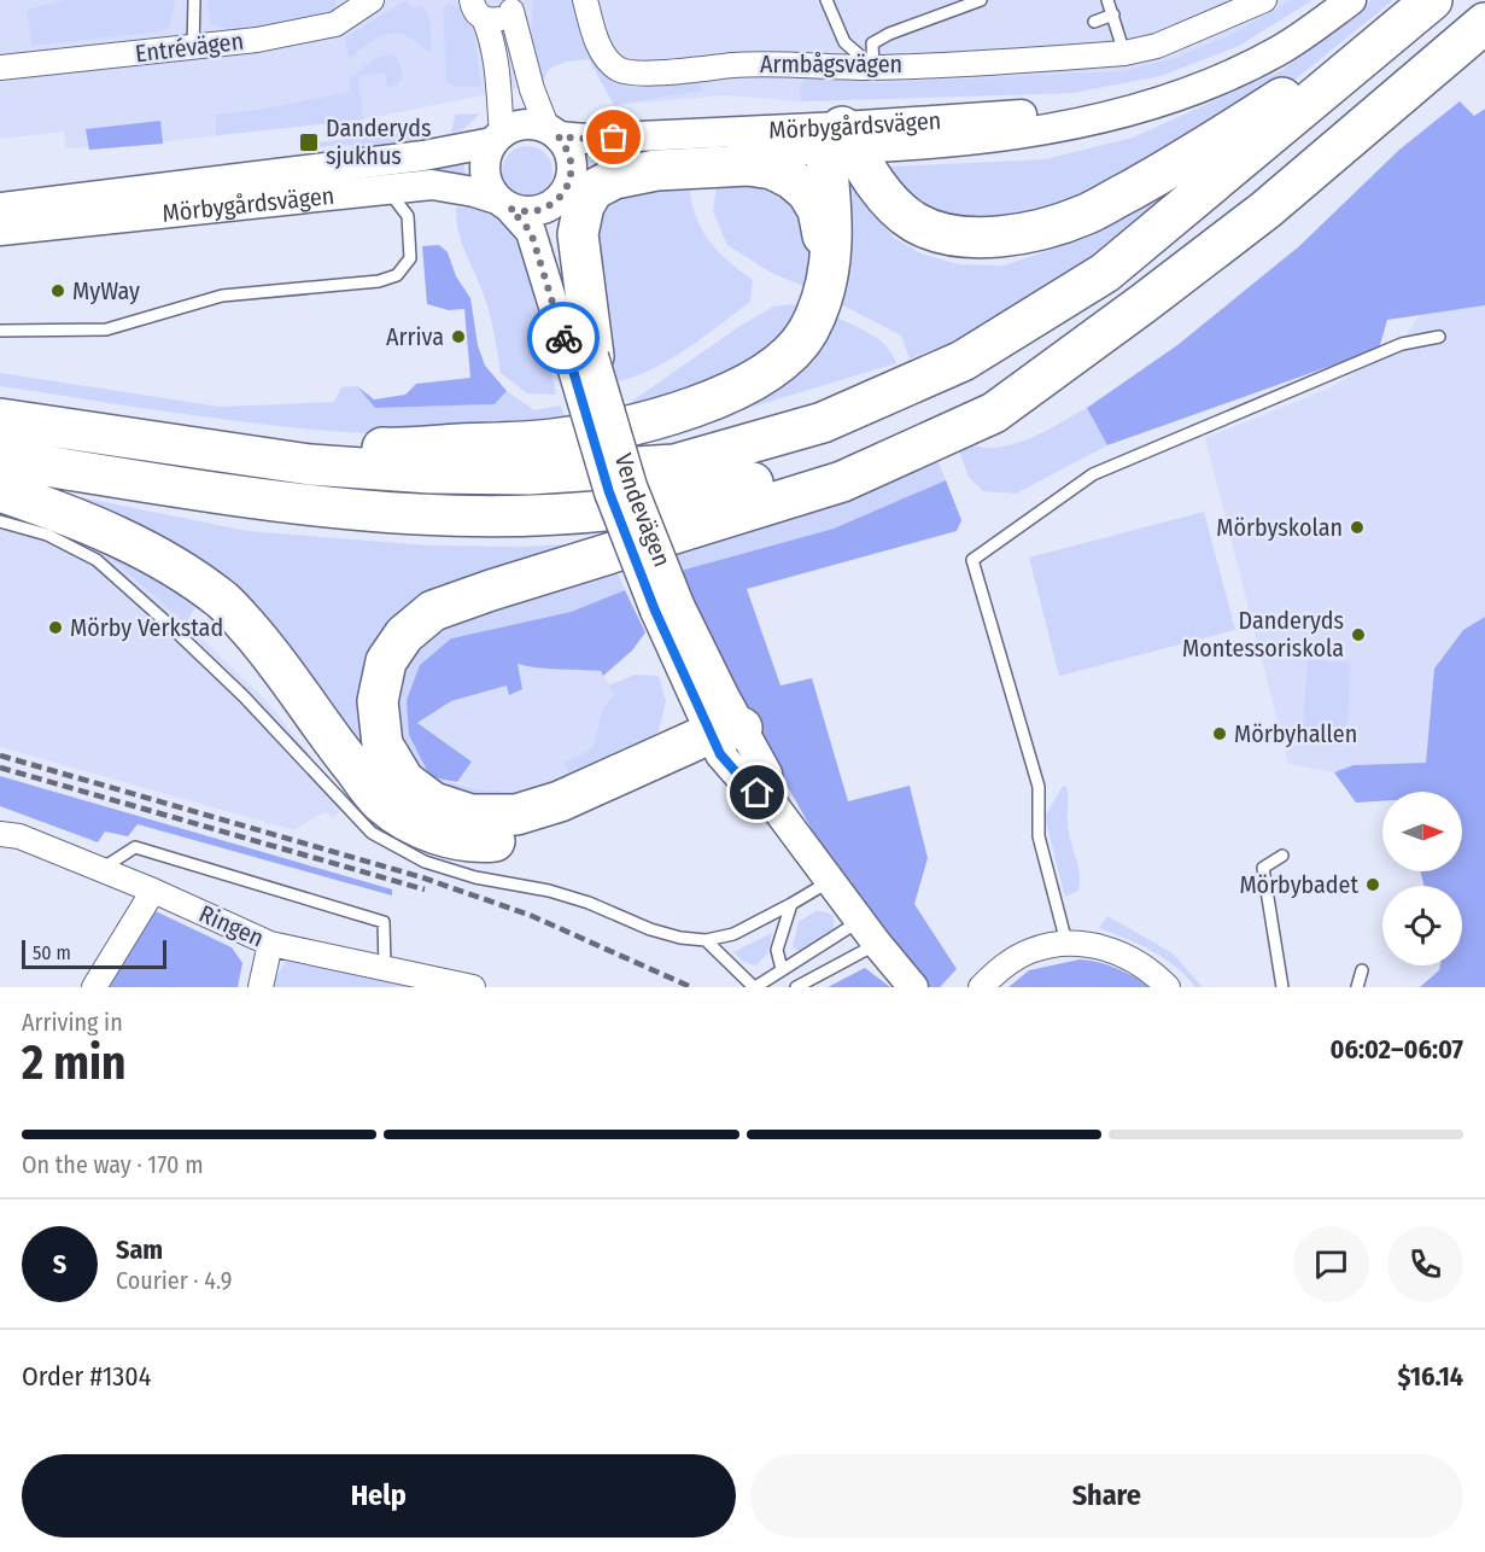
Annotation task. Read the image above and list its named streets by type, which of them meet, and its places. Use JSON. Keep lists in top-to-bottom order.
{
  "streets": {
    "street": [
      "Entrévägen",
      "Armbågsvägen",
      "Mörbygårdsvägen",
      "Vendevägen",
      "Ringen"
    ]
  },
  "crossings": [
    ["Mörbygårdsvägen", "Vendevägen"]
  ],
  "places": {
    "transit": ["Danderyds sjukhus"],
    "other": [
      "MyWay",
      "Arriva",
      "Mörbyskolan",
      "Mörby Verkstad",
      "Danderyds Montessoriskola",
      "Mörbyhallen",
      "Mörbybadet"
    ]
  },
  "scale_bar": "50 m",
  "north": "right",
  "page": {
    "scale": "50 m",
    "heading": ["2 min", "Arriving in", "06:02–06:07"],
    "panel": [
      "Sam",
      "Courier · 4.9",
      "Order #1304",
      "$16.14"
    ],
    "bar": "On the way · 170 m",
    "round": "S",
    "buttons": ["Help", "Share"]
  }
}
